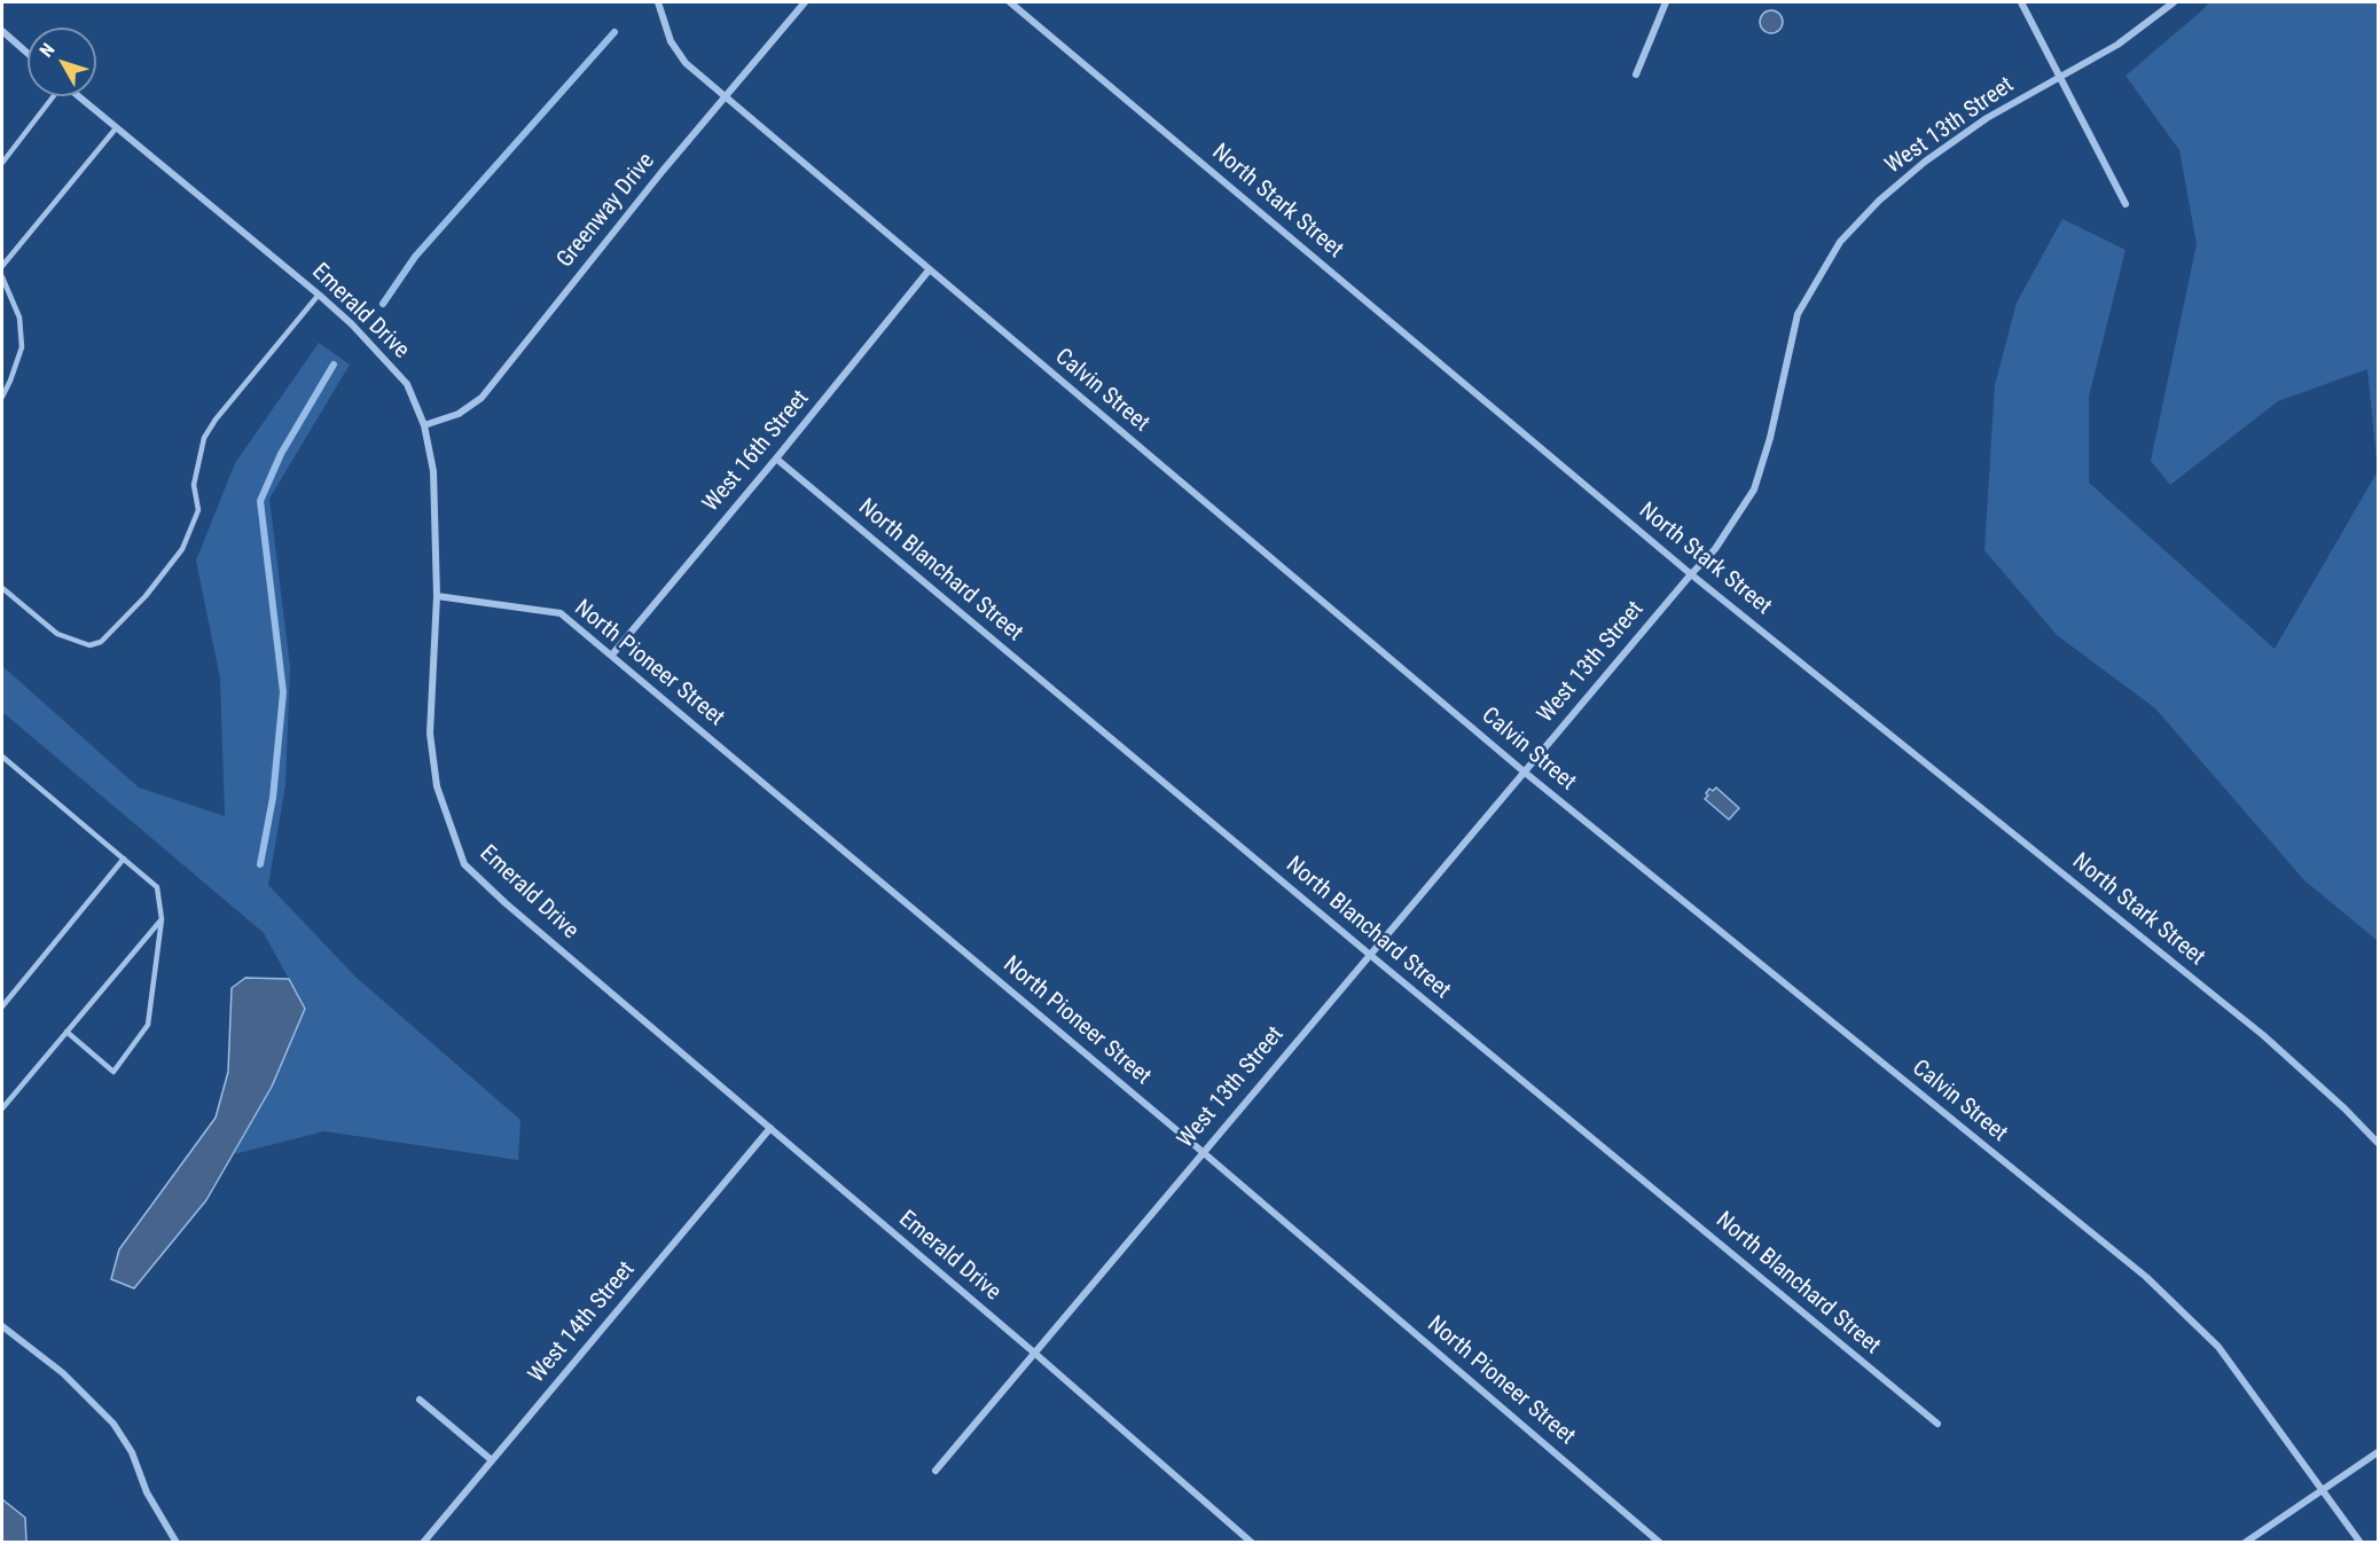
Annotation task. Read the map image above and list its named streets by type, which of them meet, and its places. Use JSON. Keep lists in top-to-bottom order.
{
  "streets": {
    "street": [
      "West 13th Street",
      "North Stark Street",
      "Greenway Drive",
      "Emerald Drive",
      "Calvin Street",
      "West 16th Street",
      "North Blanchard Street",
      "North Pioneer Street",
      "West 14th Street"
    ]
  },
  "crossings": [
    ["West 13th Street", "North Stark Street"],
    ["West 13th Street", "Emerald Drive"],
    ["West 13th Street", "Calvin Street"],
    ["West 13th Street", "North Blanchard Street"],
    ["West 13th Street", "North Pioneer Street"],
    ["Greenway Drive", "Emerald Drive"],
    ["Greenway Drive", "Calvin Street"],
    ["Emerald Drive", "North Pioneer Street"],
    ["Emerald Drive", "West 14th Street"],
    ["Calvin Street", "West 16th Street"],
    ["West 16th Street", "North Blanchard Street"],
    ["West 16th Street", "North Pioneer Street"]
  ],
  "north": "top left"
}
